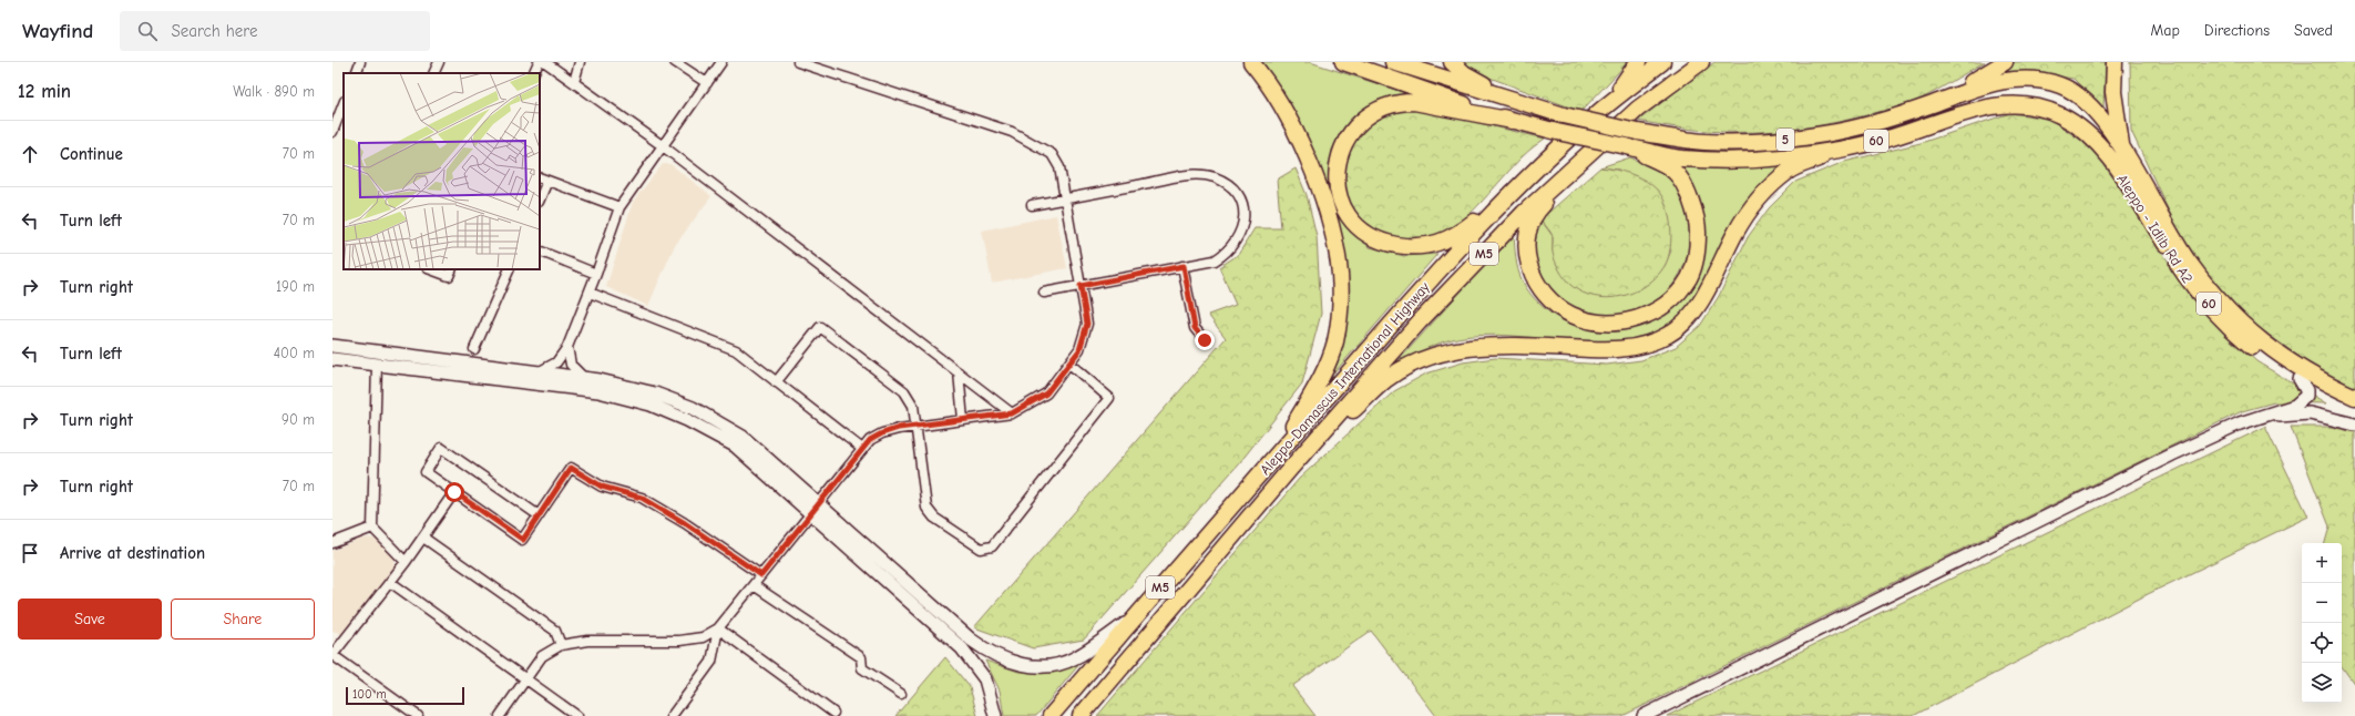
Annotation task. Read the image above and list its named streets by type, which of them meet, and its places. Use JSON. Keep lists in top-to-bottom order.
{
  "streets": {
    "highway": [
      "5",
      "60",
      "Aleppo - Idlib Rd A2",
      "M5",
      "Aleppo-Damascus International Highway"
    ]
  },
  "crossings": [
    ["5", "60"],
    ["60", "Aleppo - Idlib Rd A2"],
    ["M5", "Aleppo-Damascus International Highway"]
  ],
  "scale_bar": "100 m",
  "page": {
    "header": "Wayfind",
    "search": "Search here",
    "nav": ["Map", "Directions", "Saved"],
    "heading": ["12 min", "Walk · 890 m"],
    "list": [
      ["Continue", "70 m"],
      ["Turn left", "70 m"],
      ["Turn right", "190 m"],
      ["Turn left", "400 m"],
      ["Turn right", "90 m"],
      ["Turn right", "70 m"],
      "Arrive at destination"
    ],
    "map_buttons": ["+", "−"],
    "buttons": ["Save", "Share"],
    "scale": "100 m"
  }
}
